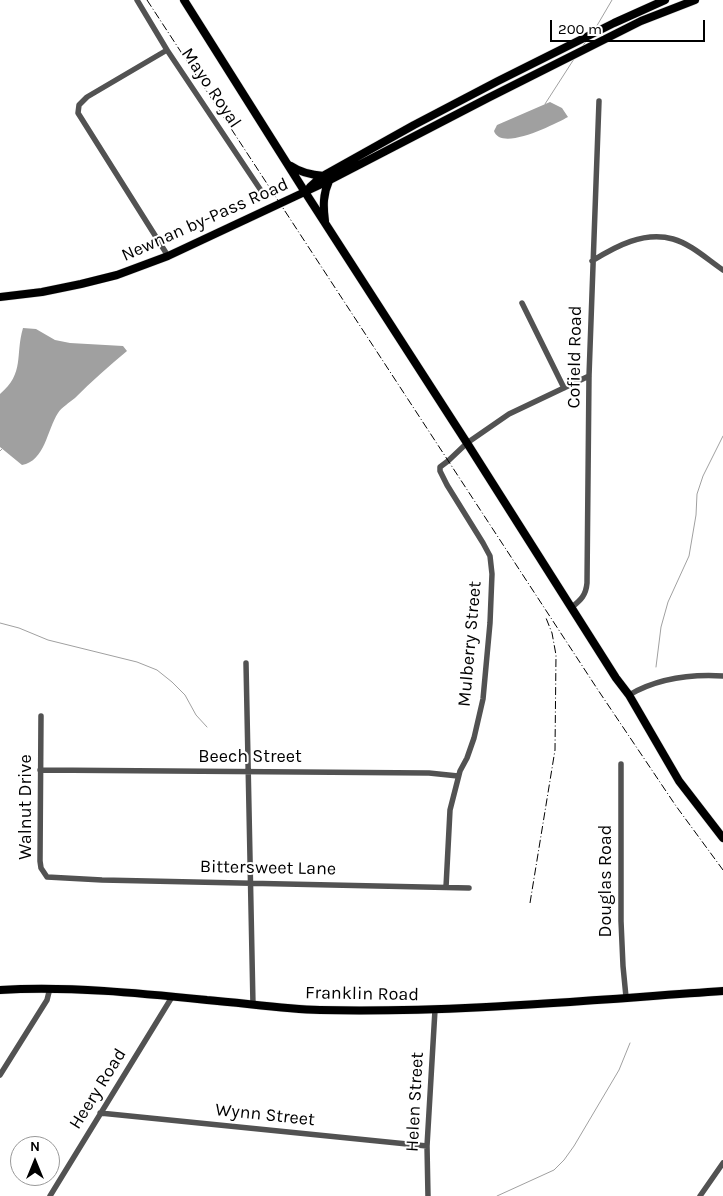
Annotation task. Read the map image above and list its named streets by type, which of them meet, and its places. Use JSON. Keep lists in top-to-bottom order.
{
  "streets": {
    "main road": ["Newnan by-Pass Road", "Franklin Road"],
    "street": [
      "Mayo Royal",
      "Cofield Road",
      "Mulberry Street",
      "Beech Street",
      "Walnut Drive",
      "Bittersweet Lane",
      "Douglas Road",
      "Heery Road",
      "Helen Street",
      "Wynn Street"
    ]
  },
  "crossings": [
    ["Mulberry Street", "Beech Street"],
    ["Mulberry Street", "Bittersweet Lane"],
    ["Beech Street", "Walnut Drive"],
    ["Walnut Drive", "Bittersweet Lane"],
    ["Douglas Road", "Franklin Road"],
    ["Franklin Road", "Heery Road"],
    ["Franklin Road", "Helen Street"],
    ["Heery Road", "Wynn Street"],
    ["Helen Street", "Wynn Street"]
  ],
  "scale_bar": "200 m",
  "north": "top"
}
